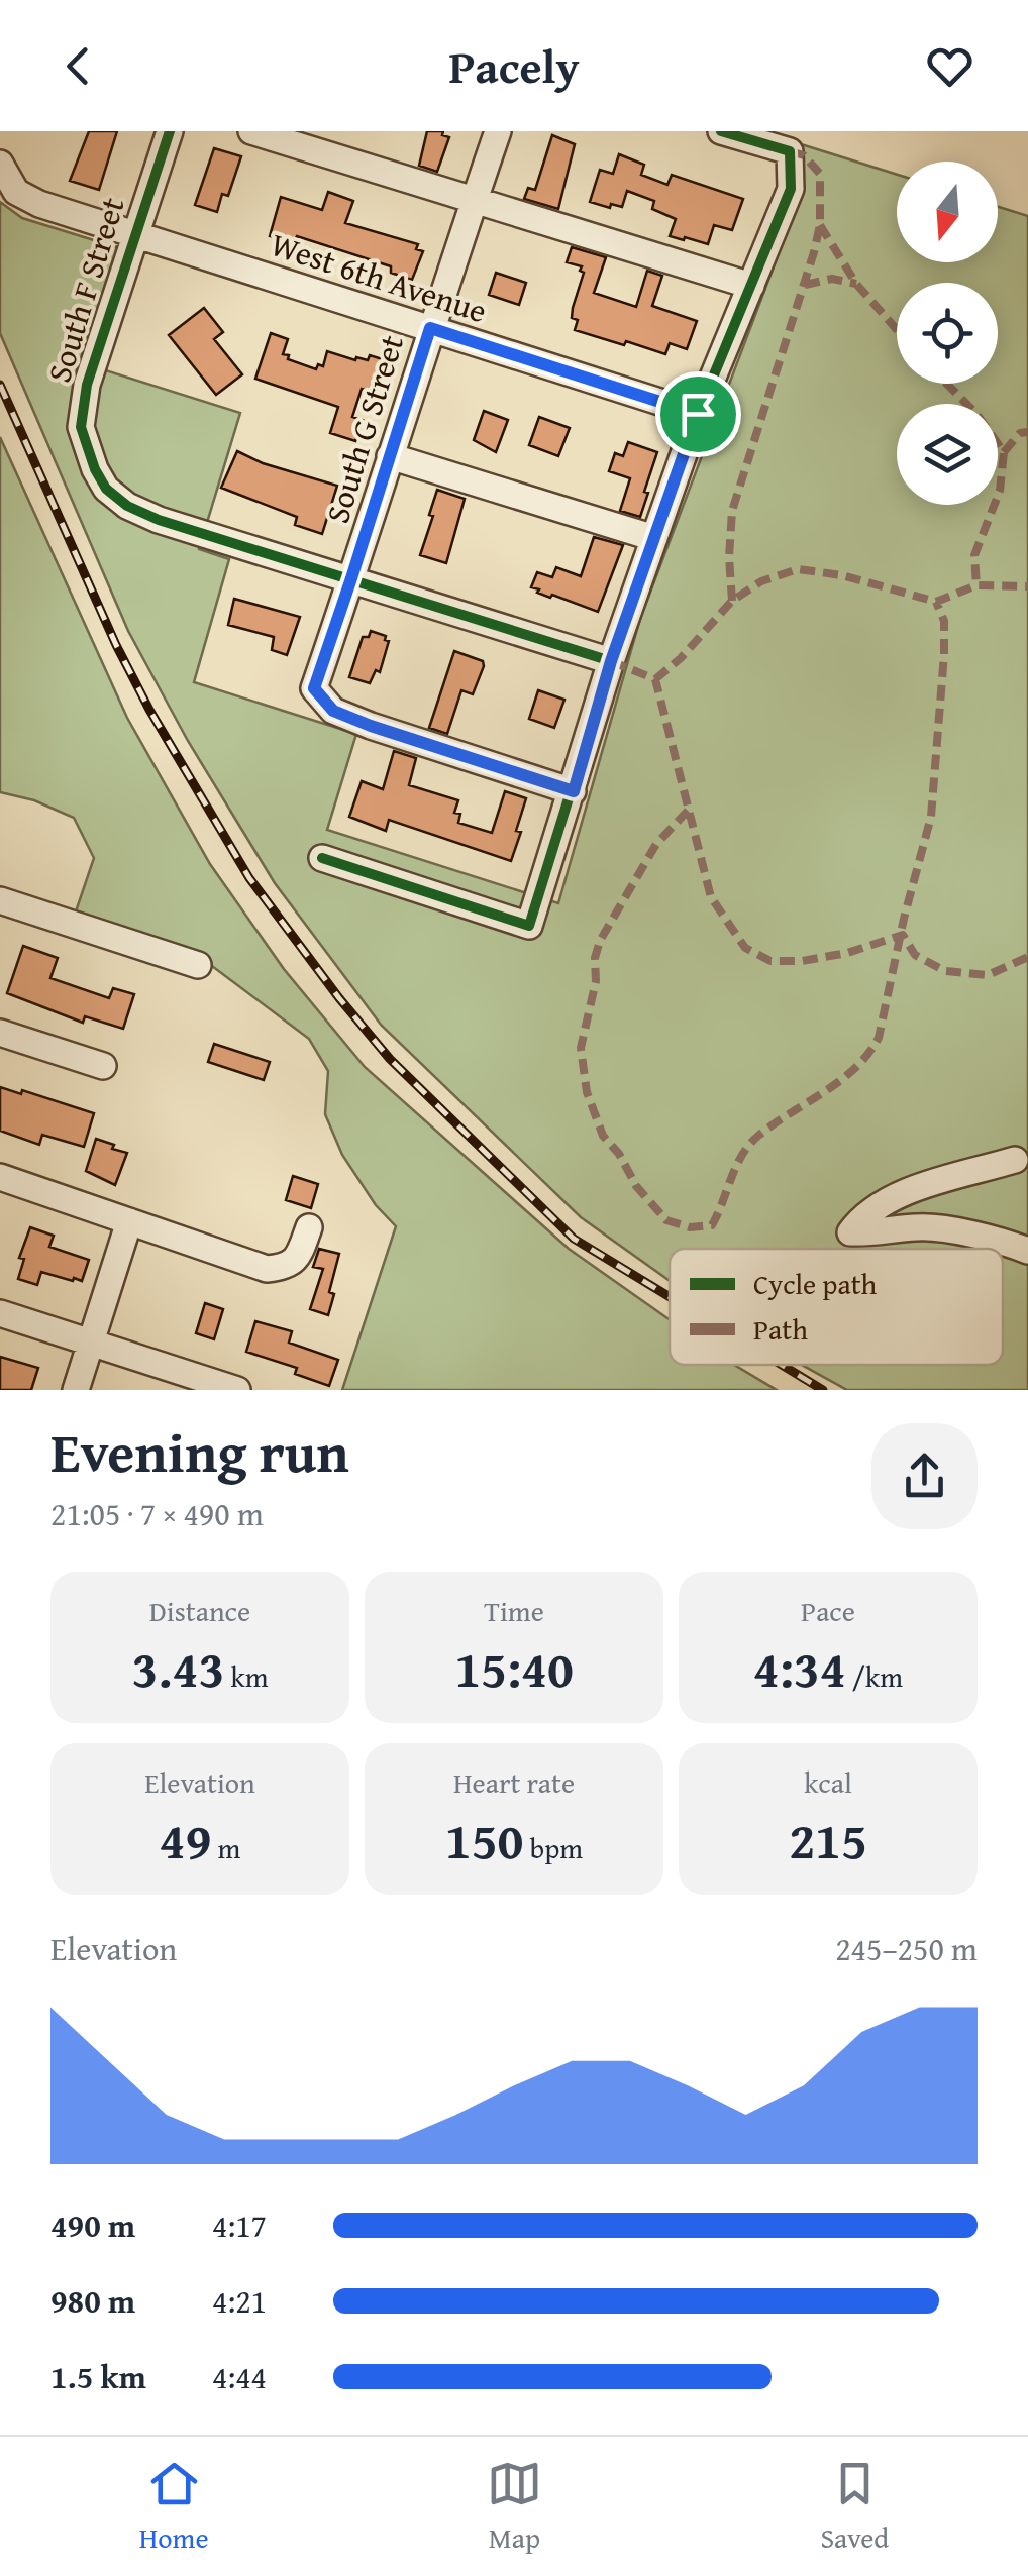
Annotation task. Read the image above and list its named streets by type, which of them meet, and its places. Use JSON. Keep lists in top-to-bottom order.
{
  "streets": {
    "street": ["West 6th Avenue", "South F Street", "South G Street"]
  },
  "crossings": [
    ["West 6th Avenue", "South F Street"],
    ["West 6th Avenue", "South G Street"],
    ["South F Street", "South G Street"]
  ],
  "legend": ["Cycle path", "Path"],
  "north": "bottom",
  "page": {
    "header": "Pacely",
    "heading": ["Evening run", "21:05 · 7 × 490 m"],
    "stats": [
      ["Distance", "3.43 km"],
      ["Time", "15:40"],
      ["Pace", "4:34 /km"],
      ["Elevation", "49 m"],
      ["Heart rate", "150 bpm"],
      ["kcal", "215"]
    ],
    "chart": ["Elevation", "245–250 m"],
    "list": [
      {
        "name": "490 m",
        "note": "4:17"
      },
      {
        "name": "980 m",
        "note": "4:21"
      },
      {
        "name": "1.5 km",
        "note": "4:44"
      }
    ],
    "tabs": ["Home", "Map", "Saved"]
  }
}
